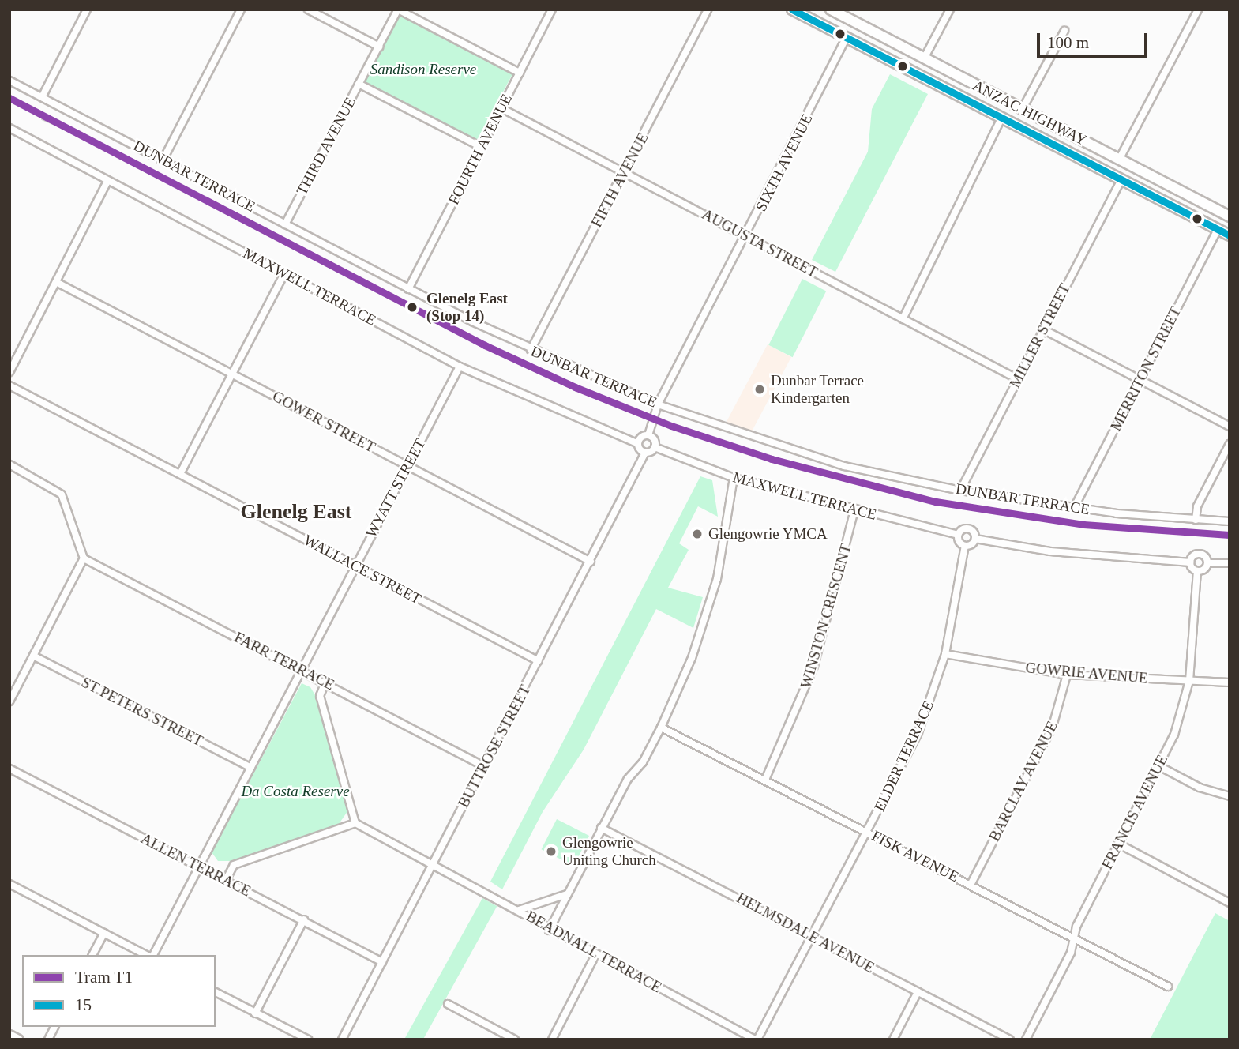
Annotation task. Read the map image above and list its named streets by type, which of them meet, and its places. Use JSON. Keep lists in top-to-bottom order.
{
  "streets": {
    "highway": ["ANZAC HIGHWAY"],
    "street": [
      "THIRD AVENUE",
      "FOURTH AVENUE",
      "SIXTH AVENUE",
      "DUNBAR TERRACE",
      "FIFTH AVENUE",
      "AUGUSTA STREET",
      "MAXWELL TERRACE",
      "MILLER STREET",
      "MERRITON STREET",
      "GOWER STREET",
      "WYATT STREET",
      "WALLACE STREET",
      "WINSTON CRESCENT",
      "FARR TERRACE",
      "GOWRIE AVENUE",
      "ST PETERS STREET",
      "BUTTROSE STREET",
      "ELDER TERRACE",
      "BARCLAY AVENUE",
      "FRANCIS AVENUE",
      "FISK AVENUE",
      "ALLEN TERRACE",
      "HELMSDALE AVENUE",
      "BEADNALL TERRACE"
    ]
  },
  "crossings": [
    ["ANZAC HIGHWAY", "SIXTH AVENUE"],
    ["ANZAC HIGHWAY", "MILLER STREET"],
    ["ANZAC HIGHWAY", "MERRITON STREET"],
    ["THIRD AVENUE", "DUNBAR TERRACE"],
    ["FOURTH AVENUE", "DUNBAR TERRACE"],
    ["FOURTH AVENUE", "AUGUSTA STREET"],
    ["SIXTH AVENUE", "DUNBAR TERRACE"],
    ["SIXTH AVENUE", "AUGUSTA STREET"],
    ["DUNBAR TERRACE", "FIFTH AVENUE"],
    ["DUNBAR TERRACE", "MILLER STREET"],
    ["DUNBAR TERRACE", "MERRITON STREET"],
    ["FIFTH AVENUE", "AUGUSTA STREET"],
    ["AUGUSTA STREET", "MILLER STREET"],
    ["MAXWELL TERRACE", "WYATT STREET"],
    ["MAXWELL TERRACE", "WINSTON CRESCENT"],
    ["GOWER STREET", "WYATT STREET"],
    ["GOWER STREET", "BUTTROSE STREET"],
    ["WYATT STREET", "WALLACE STREET"],
    ["WYATT STREET", "FARR TERRACE"],
    ["WYATT STREET", "ST PETERS STREET"],
    ["WYATT STREET", "ALLEN TERRACE"],
    ["WALLACE STREET", "BUTTROSE STREET"],
    ["WINSTON CRESCENT", "FISK AVENUE"],
    ["FARR TERRACE", "BUTTROSE STREET"],
    ["GOWRIE AVENUE", "ELDER TERRACE"],
    ["GOWRIE AVENUE", "BARCLAY AVENUE"],
    ["GOWRIE AVENUE", "FRANCIS AVENUE"],
    ["BUTTROSE STREET", "ALLEN TERRACE"],
    ["BUTTROSE STREET", "BEADNALL TERRACE"],
    ["ELDER TERRACE", "FISK AVENUE"],
    ["ELDER TERRACE", "HELMSDALE AVENUE"],
    ["ELDER TERRACE", "BEADNALL TERRACE"],
    ["BARCLAY AVENUE", "FISK AVENUE"],
    ["FRANCIS AVENUE", "FISK AVENUE"]
  ],
  "districts": ["Glenelg East"],
  "parks": ["Sandison Reserve", "Da Costa Reserve"],
  "places": [
    "Glenelg East (Stop 14)",
    "Dunbar Terrace Kindergarten",
    "Glengowrie YMCA",
    "Glengowrie Uniting Church"
  ],
  "lines": ["transit line 15", "tram line T1"],
  "legend": ["Tram T1", "15"],
  "scale_bar": "100 m"
}
